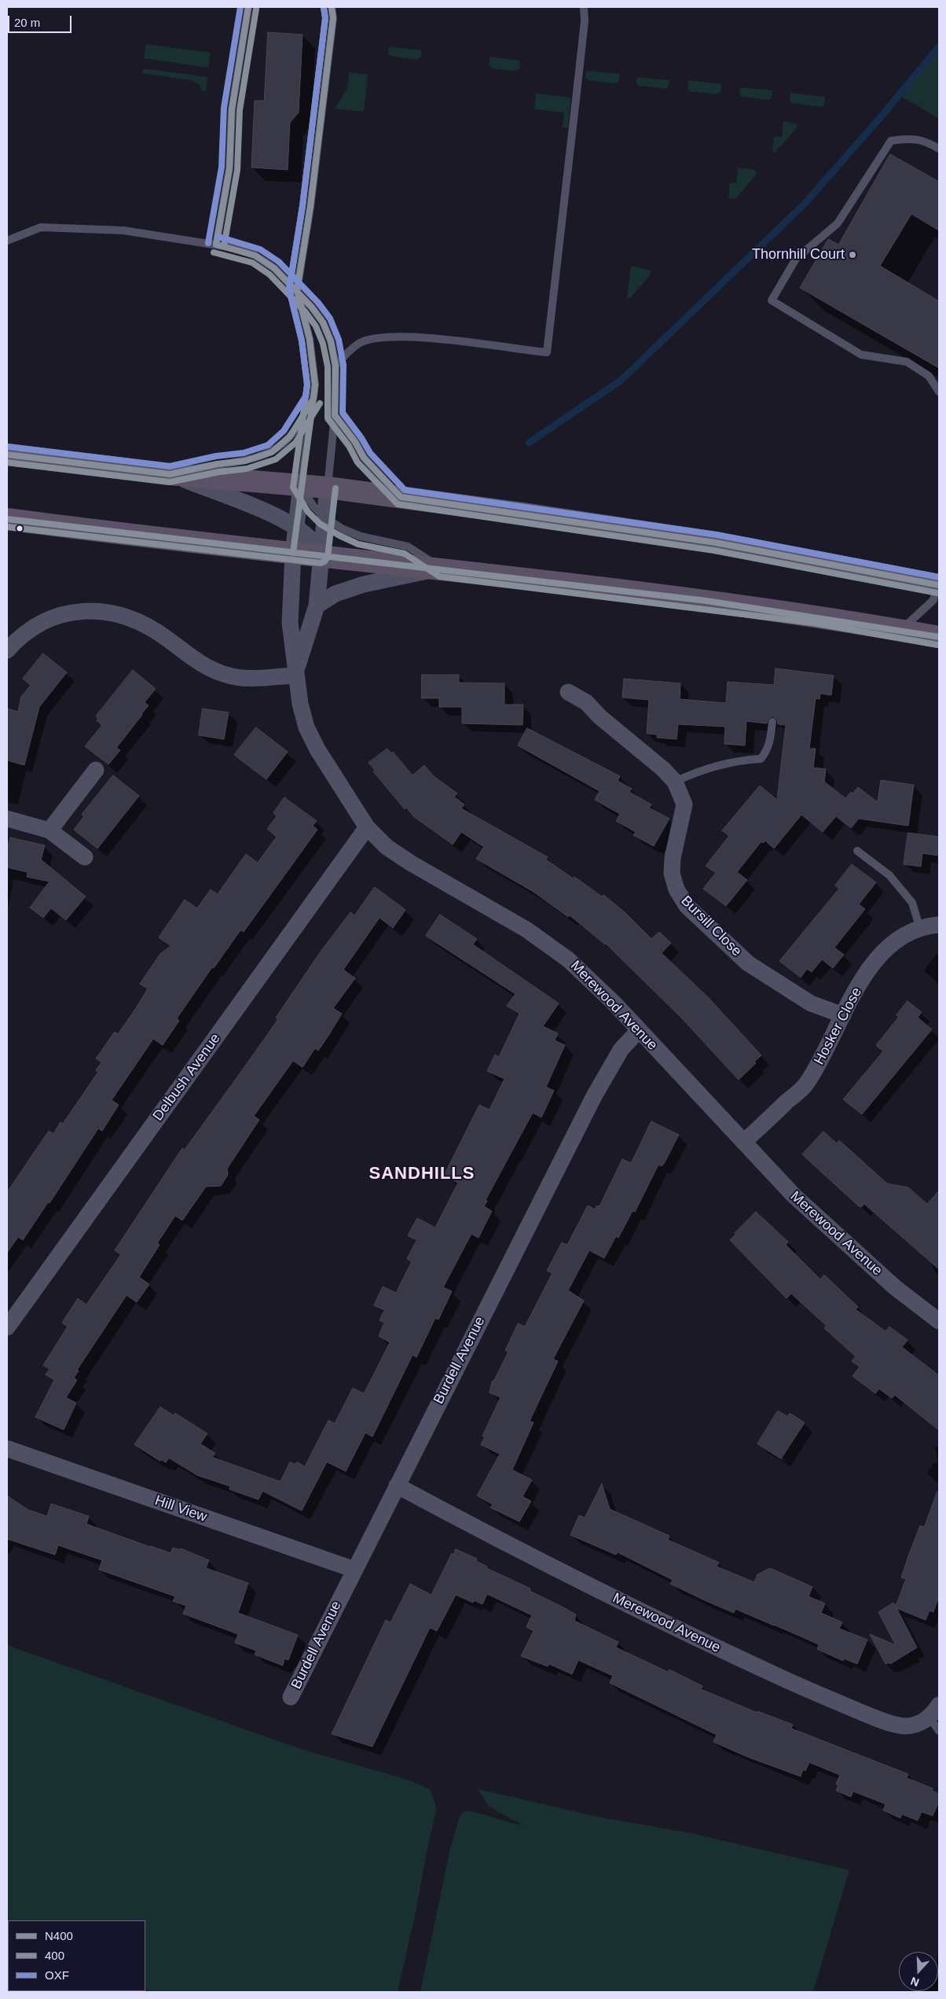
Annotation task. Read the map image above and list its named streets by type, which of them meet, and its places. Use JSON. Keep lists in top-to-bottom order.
{
  "streets": {
    "street": [
      "Bursill Close",
      "Merewood Avenue",
      "Hosker Close",
      "Delbush Avenue",
      "Burdell Avenue",
      "Hill View"
    ]
  },
  "crossings": [
    ["Bursill Close", "Hosker Close"],
    ["Merewood Avenue", "Hosker Close"],
    ["Merewood Avenue", "Delbush Avenue"],
    ["Merewood Avenue", "Burdell Avenue"],
    ["Burdell Avenue", "Hill View"]
  ],
  "districts": ["SANDHILLS"],
  "places": ["Thornhill Court"],
  "lines": ["transit line N400", "transit line OXF", "transit line 400"],
  "legend": ["N400", "400", "OXF"],
  "scale_bar": "20 m",
  "north": "bottom"
}
